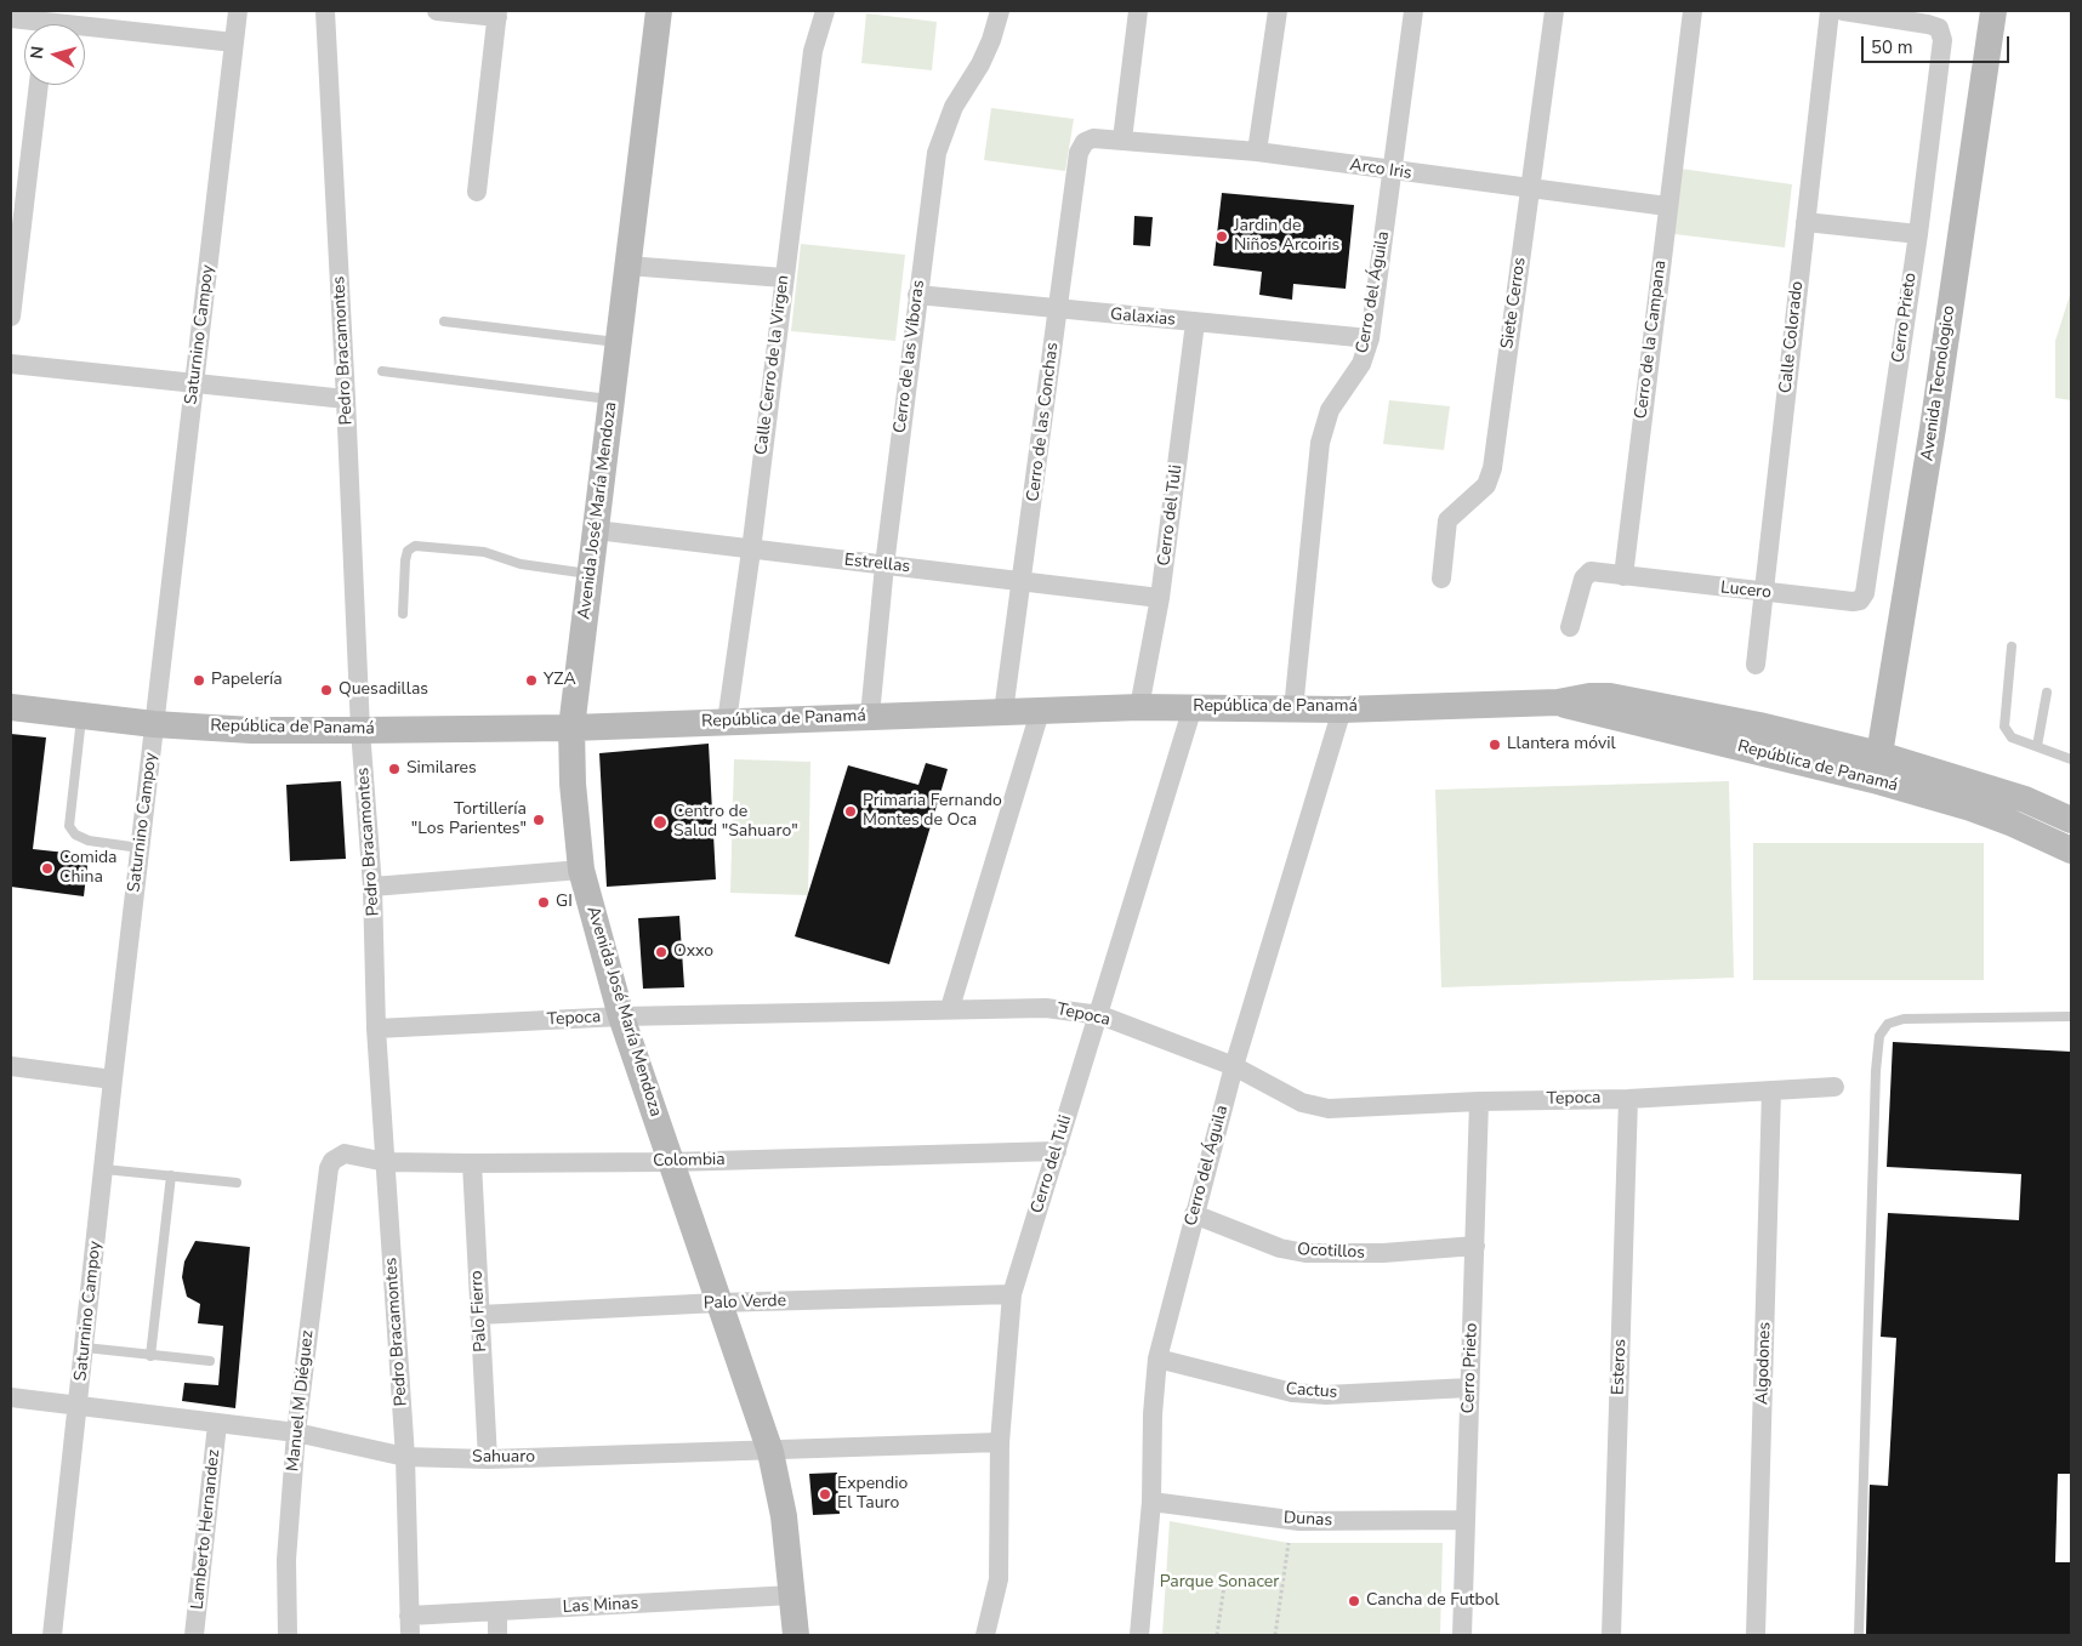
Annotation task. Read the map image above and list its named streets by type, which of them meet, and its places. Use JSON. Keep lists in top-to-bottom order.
{
  "streets": {
    "main road": ["Avenida Tecnologico", "Avenida José María Mendoza", "República de Panamá"],
    "street": [
      "Arco Iris",
      "Cerro del Águila",
      "Siete Cerros",
      "Galaxias",
      "Cerro Prieto",
      "Saturnino Campoy",
      "Calle Colorado",
      "Cerro de la Campana",
      "Pedro Bracamontes",
      "Cerro de las Víboras",
      "Calle Cerro de la Virgen",
      "Cerro de las Conchas",
      "Cerro del Tuli",
      "Estrellas",
      "Lucero",
      "Tepoca",
      "Colombia",
      "Ocotillos",
      "Palo Verde",
      "Palo Fierro",
      "Algodones",
      "Esteros",
      "Cactus",
      "Manuel M Diéguez",
      "Sahuaro",
      "Dunas",
      "Lamberto Hernandez",
      "Las Minas"
    ]
  },
  "crossings": [
    ["Arco Iris", "Cerro del Águila"],
    ["Arco Iris", "Siete Cerros"],
    ["Arco Iris", "Cerro de la Campana"],
    ["Arco Iris", "Cerro de las Conchas"],
    ["Cerro del Águila", "Galaxias"],
    ["Cerro del Águila", "República de Panamá"],
    ["Cerro del Águila", "Tepoca"],
    ["Cerro del Águila", "Ocotillos"],
    ["Cerro del Águila", "Cactus"],
    ["Cerro del Águila", "Dunas"],
    ["Galaxias", "Cerro de las Víboras"],
    ["Galaxias", "Cerro de las Conchas"],
    ["Galaxias", "Cerro del Tuli"],
    ["Cerro Prieto", "Lucero"],
    ["Cerro Prieto", "Tepoca"],
    ["Cerro Prieto", "Ocotillos"],
    ["Cerro Prieto", "Cactus"],
    ["Cerro Prieto", "Dunas"],
    ["Saturnino Campoy", "República de Panamá"],
    ["Saturnino Campoy", "Sahuaro"],
    ["Calle Colorado", "Lucero"],
    ["Cerro de la Campana", "Lucero"],
    ["Pedro Bracamontes", "República de Panamá"],
    ["Pedro Bracamontes", "Tepoca"],
    ["Pedro Bracamontes", "Colombia"],
    ["Pedro Bracamontes", "Sahuaro"],
    ["Pedro Bracamontes", "Las Minas"],
    ["Cerro de las Víboras", "Estrellas"],
    ["Cerro de las Víboras", "República de Panamá"],
    ["Calle Cerro de la Virgen", "Estrellas"],
    ["Calle Cerro de la Virgen", "República de Panamá"],
    ["Avenida Tecnologico", "República de Panamá"],
    ["Cerro de las Conchas", "Estrellas"],
    ["Cerro de las Conchas", "República de Panamá"],
    ["Avenida José María Mendoza", "Estrellas"],
    ["Avenida José María Mendoza", "República de Panamá"],
    ["Avenida José María Mendoza", "Tepoca"],
    ["Avenida José María Mendoza", "Colombia"],
    ["Avenida José María Mendoza", "Palo Verde"],
    ["Avenida José María Mendoza", "Sahuaro"],
    ["Avenida José María Mendoza", "Las Minas"],
    ["Cerro del Tuli", "Estrellas"],
    ["Cerro del Tuli", "República de Panamá"],
    ["Cerro del Tuli", "Tepoca"],
    ["Cerro del Tuli", "Colombia"],
    ["Cerro del Tuli", "Palo Verde"],
    ["Cerro del Tuli", "Sahuaro"],
    ["Tepoca", "Algodones"],
    ["Tepoca", "Esteros"],
    ["Colombia", "Palo Fierro"],
    ["Colombia", "Manuel M Diéguez"],
    ["Palo Verde", "Palo Fierro"],
    ["Palo Fierro", "Sahuaro"],
    ["Manuel M Diéguez", "Sahuaro"],
    ["Sahuaro", "Lamberto Hernandez"]
  ],
  "parks": ["Parque Sonacer"],
  "places": [
    "Jardin de Niños Arcoiris",
    "Papelería",
    "YZA",
    "Quesadillas",
    "Llantera móvil",
    "Similares",
    "Primaria Fernando Montes de Oca",
    "Tortillería \"Los Parientes\"",
    "Centro de Salud \"Sahuaro\"",
    "Comida China",
    "GI",
    "Oxxo",
    "Expendio El Tauro",
    "Cancha de Futbol"
  ],
  "scale_bar": "50 m",
  "north": "left"
}
